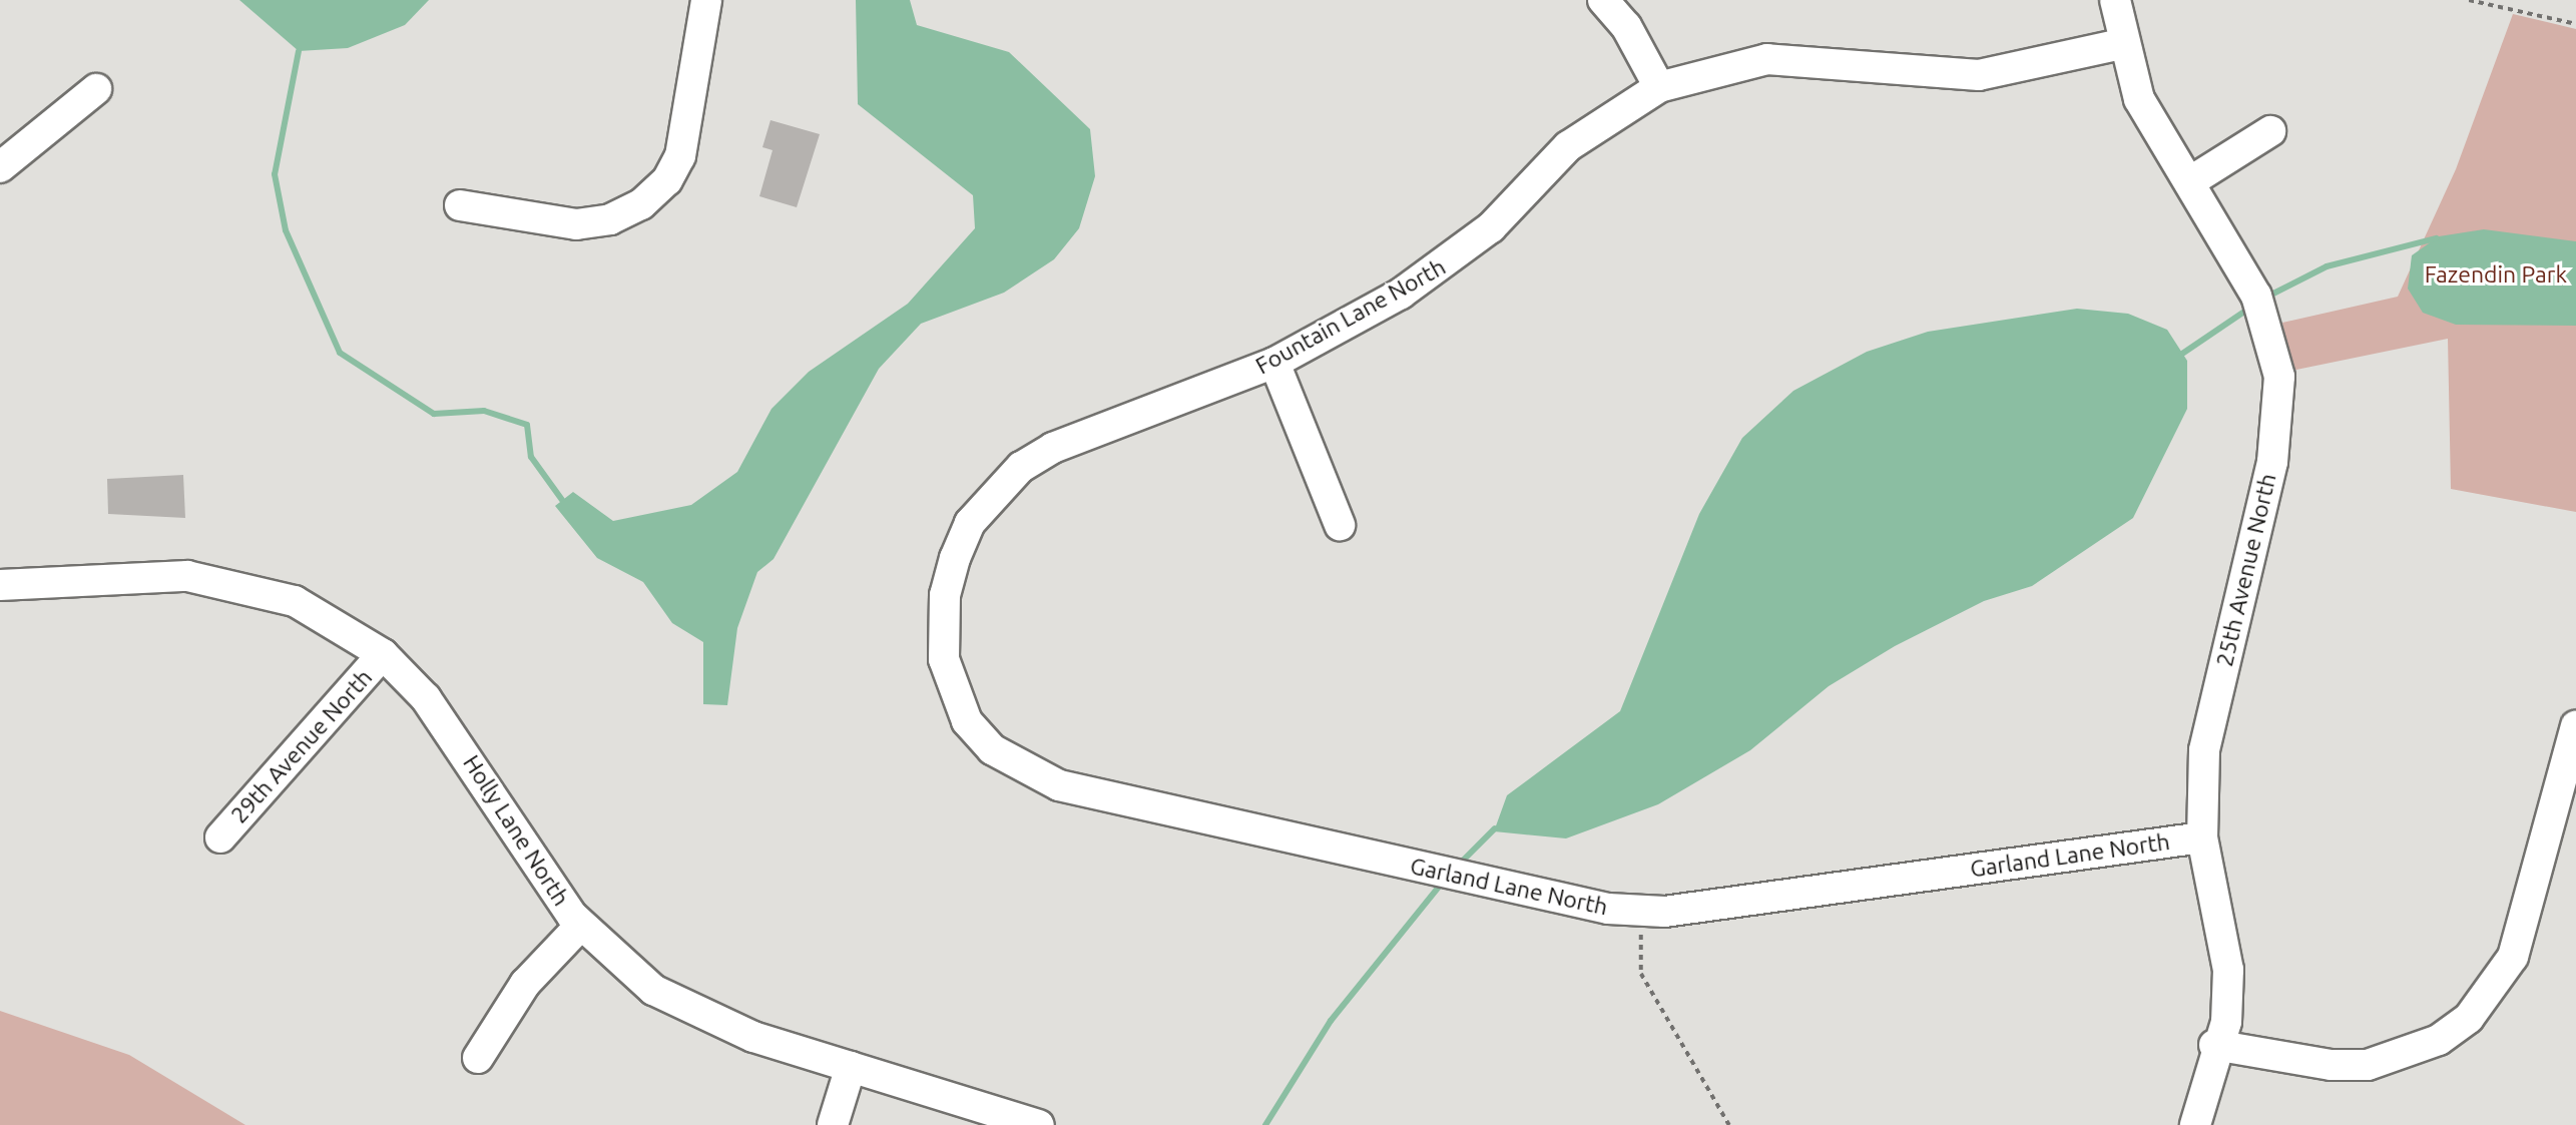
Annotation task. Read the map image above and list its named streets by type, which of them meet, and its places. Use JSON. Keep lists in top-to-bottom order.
{
  "streets": {
    "street": [
      "Fountain Lane North",
      "25th Avenue North",
      "29th Avenue North",
      "Holly Lane North",
      "Garland Lane North"
    ]
  },
  "crossings": [
    ["Fountain Lane North", "25th Avenue North"],
    ["Fountain Lane North", "Garland Lane North"],
    ["25th Avenue North", "Garland Lane North"],
    ["29th Avenue North", "Holly Lane North"]
  ],
  "parks": ["Fazendin Park"]
}
